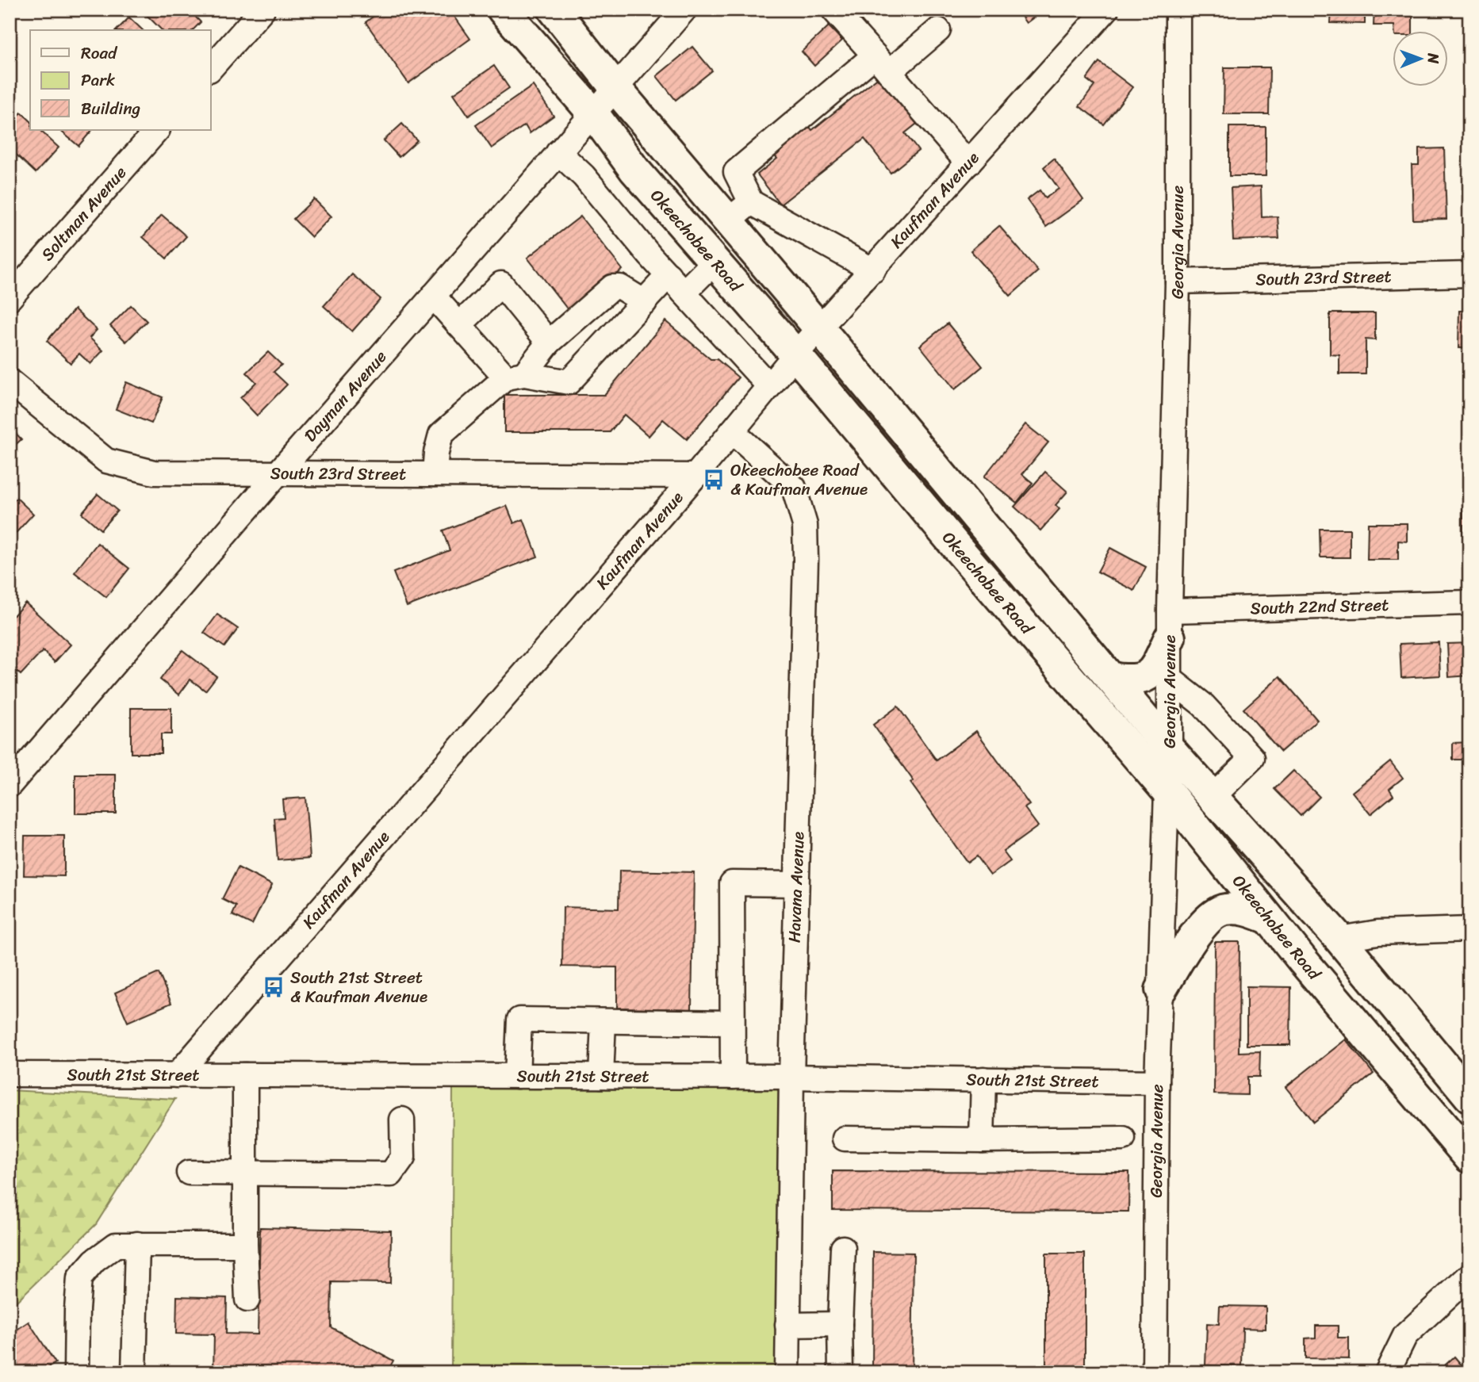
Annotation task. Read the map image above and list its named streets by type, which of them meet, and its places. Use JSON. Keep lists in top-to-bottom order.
{
  "streets": {
    "main road": ["Okeechobee Road"],
    "street": [
      "Kaufman Avenue",
      "Soltman Avenue",
      "Georgia Avenue",
      "South 23rd Street",
      "Dayman Avenue",
      "South 22nd Street",
      "Havana Avenue",
      "South 21st Street"
    ]
  },
  "crossings": [
    ["Kaufman Avenue", "Okeechobee Road"],
    ["Kaufman Avenue", "South 23rd Street"],
    ["Kaufman Avenue", "Havana Avenue"],
    ["Kaufman Avenue", "South 21st Street"],
    ["Okeechobee Road", "Georgia Avenue"],
    ["Okeechobee Road", "Dayman Avenue"],
    ["Georgia Avenue", "South 23rd Street"],
    ["Georgia Avenue", "South 22nd Street"],
    ["Georgia Avenue", "South 21st Street"],
    ["South 23rd Street", "Dayman Avenue"],
    ["Havana Avenue", "South 21st Street"]
  ],
  "places": {
    "bus stop": ["Okeechobee Road & Kaufman Avenue", "South 21st Street & Kaufman Avenue"]
  },
  "legend": ["Road", "Park", "Building"],
  "north": "right"
}
